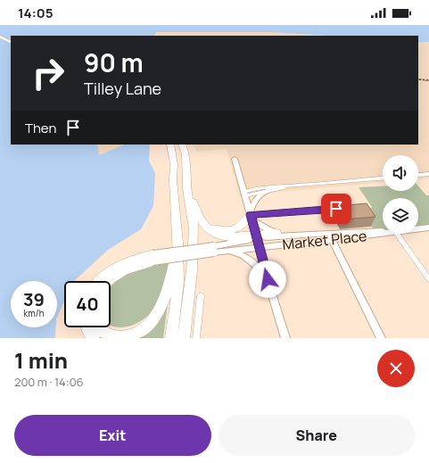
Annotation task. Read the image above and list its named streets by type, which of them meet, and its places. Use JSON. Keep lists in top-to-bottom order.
{
  "streets": {
    "street": ["Market Place"]
  },
  "page": {
    "status": "14:05",
    "turn": ["90 m", "Tilley Lane"],
    "then": "Then",
    "speed": "39 km/h",
    "limit": "40",
    "heading": ["1 min", "200 m · 14:06"],
    "buttons": ["Exit", "Share"]
  }
}
